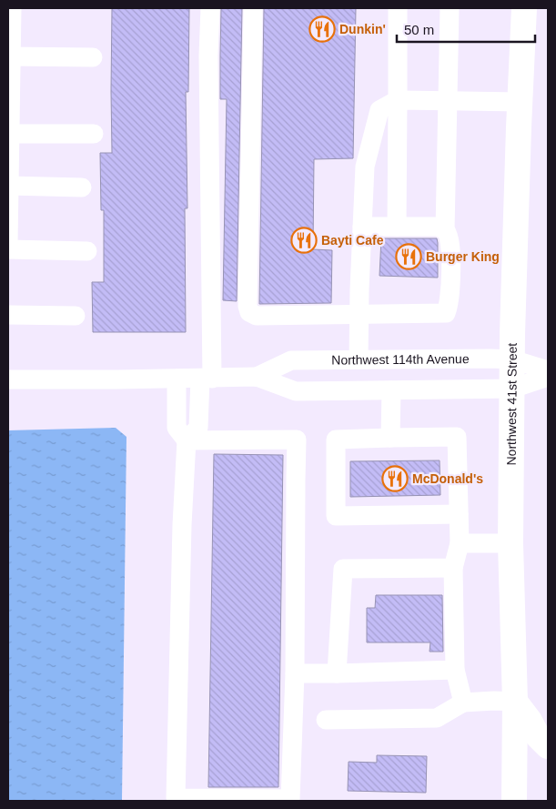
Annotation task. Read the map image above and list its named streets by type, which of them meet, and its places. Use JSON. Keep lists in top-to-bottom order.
{
  "streets": {
    "main road": ["Northwest 41st Street"],
    "street": ["Northwest 114th Avenue"]
  },
  "crossings": [
    ["Northwest 114th Avenue", "Northwest 41st Street"]
  ],
  "places": {
    "restaurant": [
      "Dunkin'",
      "Bayti Cafe",
      "Burger King",
      "McDonald's"
    ]
  },
  "scale_bar": "50 m"
}
